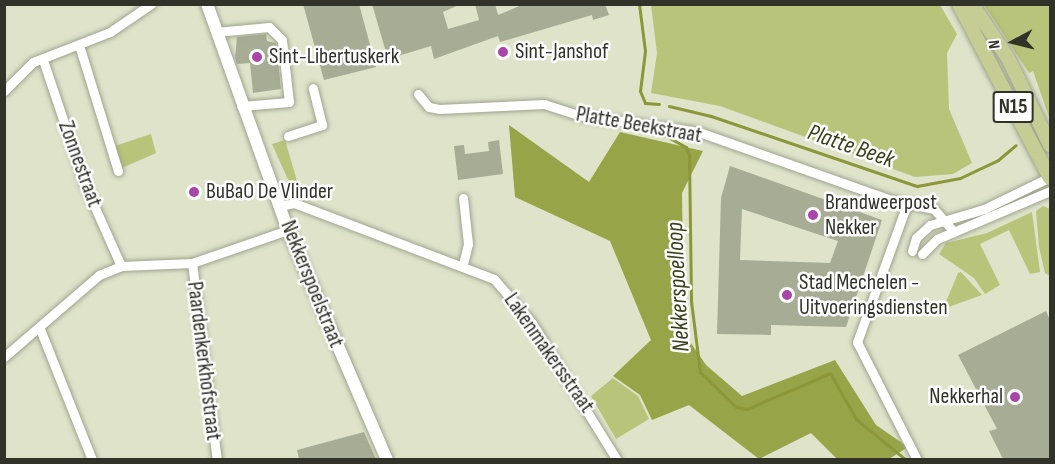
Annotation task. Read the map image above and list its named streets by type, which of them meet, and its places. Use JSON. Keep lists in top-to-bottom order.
{
  "streets": {
    "main road": ["N15", "Nekkerspoelstraat"],
    "street": [
      "Platte Beekstraat",
      "Zonnestraat",
      "Lakenmakersstraat",
      "Paardenkerkhofstraat"
    ]
  },
  "crossings": [
    ["Nekkerspoelstraat", "Lakenmakersstraat"]
  ],
  "water": ["Platte Beek", "Nekkerspoelloop"],
  "places": [
    "Sint-Janshof",
    "Sint-Libertuskerk",
    "BuBaO De Vlinder",
    "Brandweerpost Nekker",
    "Stad Mechelen - Uitvoeringsdiensten",
    "Nekkerhal"
  ],
  "north": "left"
}
